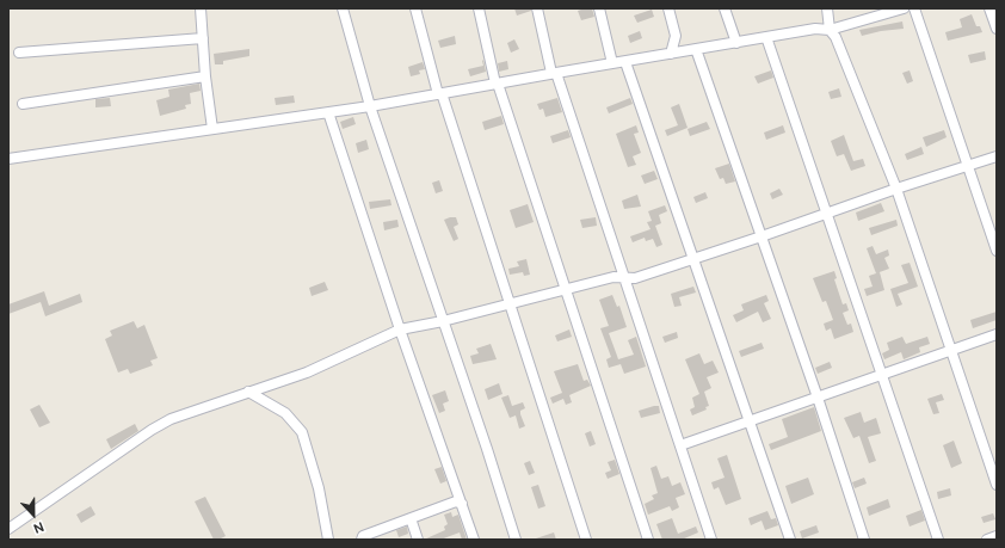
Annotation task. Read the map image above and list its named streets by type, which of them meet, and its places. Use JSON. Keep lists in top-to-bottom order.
{
  "north": "bottom"
}
